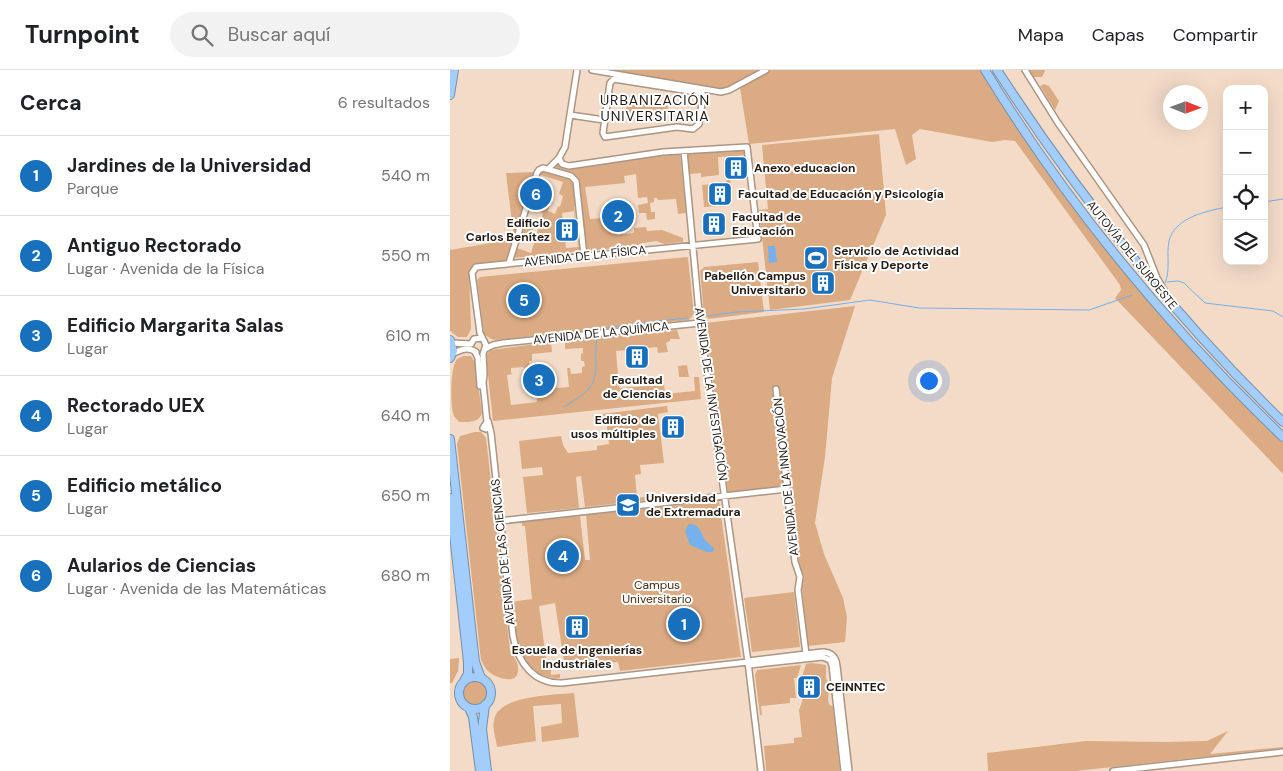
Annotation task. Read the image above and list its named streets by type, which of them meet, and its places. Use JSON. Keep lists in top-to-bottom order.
{
  "streets": {
    "highway": ["AUTOVÍA DEL SUROESTE"],
    "street": [
      "AVENIDA DE LA FÍSICA",
      "AVENIDA DE LA QUÍMICA",
      "AVENIDA DE LA INVESTIGACIÓN",
      "AVENIDA DE LA INNOVACIÓN",
      "AVENIDA DE LAS CIENCIAS"
    ]
  },
  "crossings": [
    ["AVENIDA DE LA FÍSICA", "AVENIDA DE LA QUÍMICA"],
    ["AVENIDA DE LA FÍSICA", "AVENIDA DE LA INVESTIGACIÓN"],
    ["AVENIDA DE LA FÍSICA", "AVENIDA DE LAS CIENCIAS"],
    ["AVENIDA DE LA QUÍMICA", "AVENIDA DE LA INVESTIGACIÓN"],
    ["AVENIDA DE LA QUÍMICA", "AVENIDA DE LAS CIENCIAS"],
    ["AVENIDA DE LA INVESTIGACIÓN", "AVENIDA DE LAS CIENCIAS"]
  ],
  "districts": ["URBANIZACIÓN UNIVERSITARIA"],
  "parks": ["Campus Universitario"],
  "places": {
    "building": [
      "Anexo educacion",
      "Facultad de Educación y Psicología",
      "Facultad de Educación",
      "Edificio Carlos Benítez",
      "Pabellón Campus Universitario",
      "Facultad de Ciencias",
      "Edificio de usos múltiples",
      "Escuela de Ingenierías Industriales",
      "CEINNTEC"
    ],
    "sports": ["Servicio de Actividad Física y Deporte"],
    "school or university": ["Universidad de Extremadura"]
  },
  "north": "right",
  "page": {
    "header": "Turnpoint",
    "search": "Buscar aquí",
    "nav": ["Mapa", "Capas", "Compartir"],
    "heading": ["Cerca", "6 resultados"],
    "map_buttons": ["+", "−"],
    "list": [
      {
        "mark": "1",
        "name": "Jardines de la Universidad",
        "note": "Parque",
        "value": "540 m"
      },
      {
        "mark": "2",
        "name": "Antiguo Rectorado",
        "note": "Lugar · Avenida de la Física",
        "value": "550 m"
      },
      {
        "mark": "3",
        "name": "Edificio Margarita Salas",
        "note": "Lugar",
        "value": "610 m"
      },
      {
        "mark": "4",
        "name": "Rectorado UEX",
        "note": "Lugar",
        "value": "640 m"
      },
      {
        "mark": "5",
        "name": "Edificio metálico",
        "note": "Lugar",
        "value": "650 m"
      },
      {
        "mark": "6",
        "name": "Aularios de Ciencias",
        "note": "Lugar · Avenida de las Matemáticas",
        "value": "680 m"
      }
    ],
    "pins": [
      "6",
      "2",
      "5",
      "3",
      "4",
      "1"
    ]
  }
}
